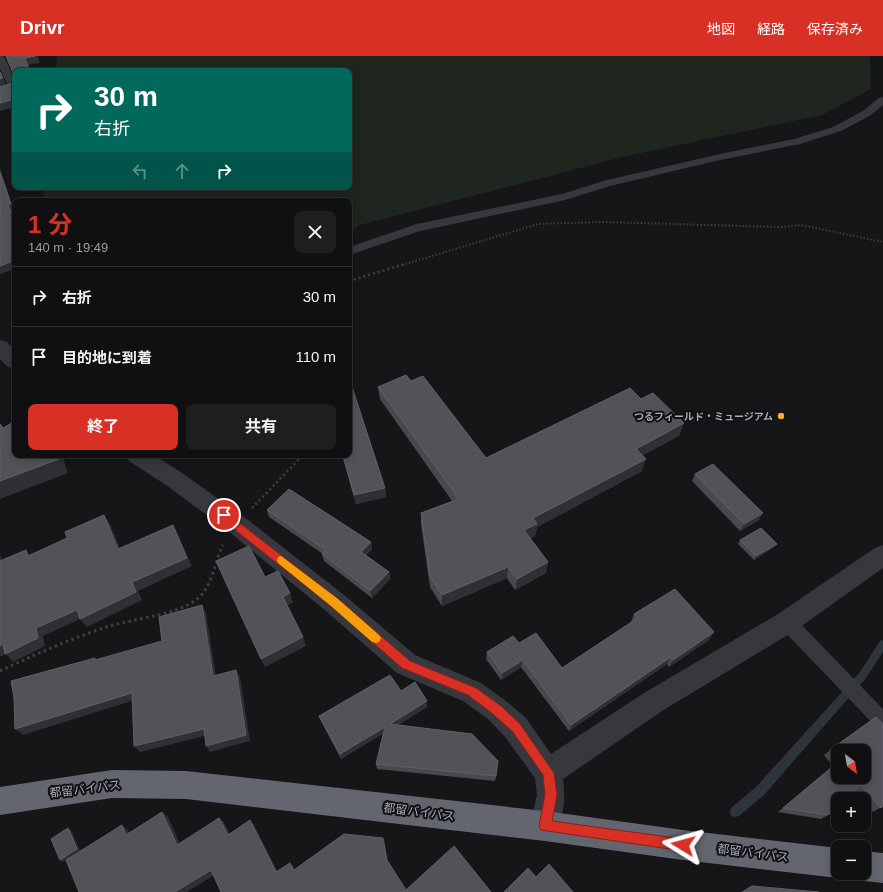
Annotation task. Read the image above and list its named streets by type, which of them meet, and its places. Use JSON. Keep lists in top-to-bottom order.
{
  "streets": {
    "highway": ["都留バイパス"]
  },
  "places": ["つるフィールド・ミュージアム"],
  "north": "bottom right",
  "page": {
    "header": "Drivr",
    "nav": ["地図", "経路", "保存済み"],
    "turn": ["30 m", "右折"],
    "heading": ["1 分", "140 m · 19:49"],
    "list": [
      {
        "name": "右折",
        "value": "30 m"
      },
      {
        "name": "目的地に到着",
        "value": "110 m"
      }
    ],
    "buttons": ["終了", "共有"],
    "map_buttons": ["+", "−"]
  }
}
